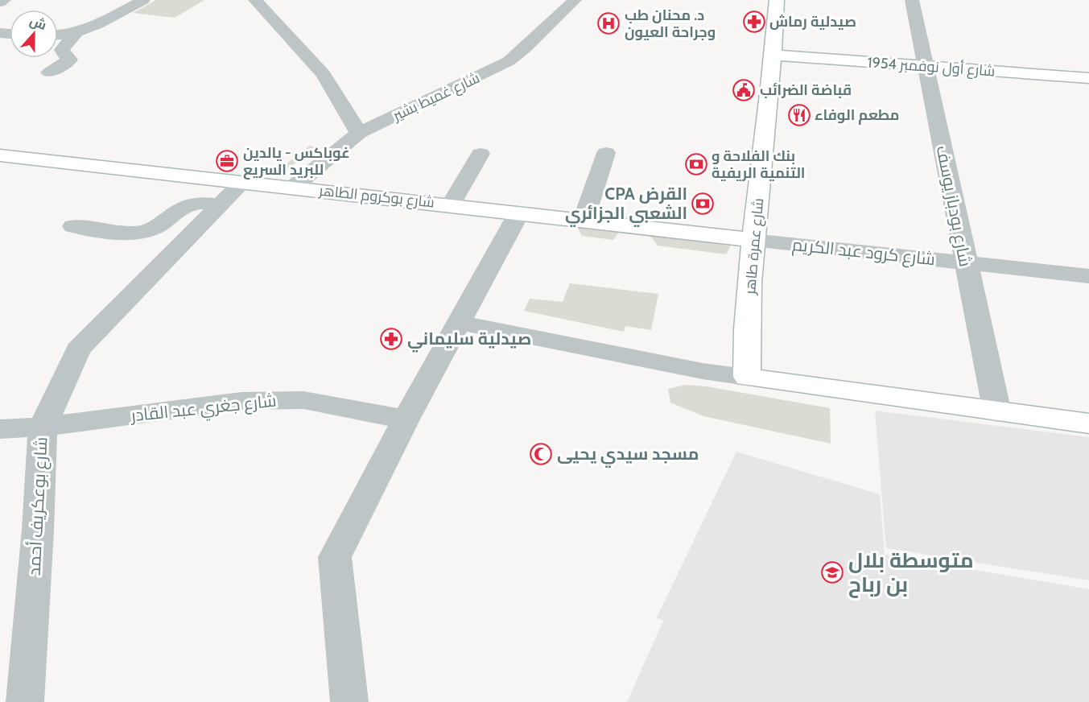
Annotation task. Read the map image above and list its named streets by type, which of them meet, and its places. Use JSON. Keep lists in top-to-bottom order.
{
  "streets": {
    "main road": ["شارع أول نوفمبر 1954", "شارع بوكروم الطاهر", "شارع عمرة طاهر"],
    "street": [
      "شارع غميط بشير",
      "شارع بودباز يوسف",
      "شارع كرود عبد الكريم",
      "شارع جغري عبد القادر",
      "شارع بوعكريف أحمد"
    ]
  },
  "crossings": [
    ["شارع أول نوفمبر 1954", "شارع بودباز يوسف"],
    ["شارع أول نوفمبر 1954", "شارع عمرة طاهر"],
    ["شارع غميط بشير", "شارع بوكروم الطاهر"],
    ["شارع بوكروم الطاهر", "شارع عمرة طاهر"],
    ["شارع بوكروم الطاهر", "شارع كرود عبد الكريم"],
    ["شارع بوكروم الطاهر", "شارع بوعكريف أحمد"],
    ["شارع بودباز يوسف", "شارع كرود عبد الكريم"],
    ["شارع عمرة طاهر", "شارع كرود عبد الكريم"],
    ["شارع جغري عبد القادر", "شارع بوعكريف أحمد"]
  ],
  "places": {
    "pharmacy": ["صيدلية رماش", "صيدلية سليماني"],
    "hospital": ["د. محنان طب وجراحة العيون"],
    "public building": ["قباضة الضرائب"],
    "restaurant": ["مطعم الوفاء"],
    "office": ["غوباكس - يالدين للبريد السريع"],
    "bank": ["بنك الفلاحة و التنمية الريفية", "CPA القرض الشعبي الجزائري"],
    "mosque": ["مسجد سيدي يحيى"],
    "school or university": ["متوسطة بلال بن رباح"]
  },
  "north": "top"
}
